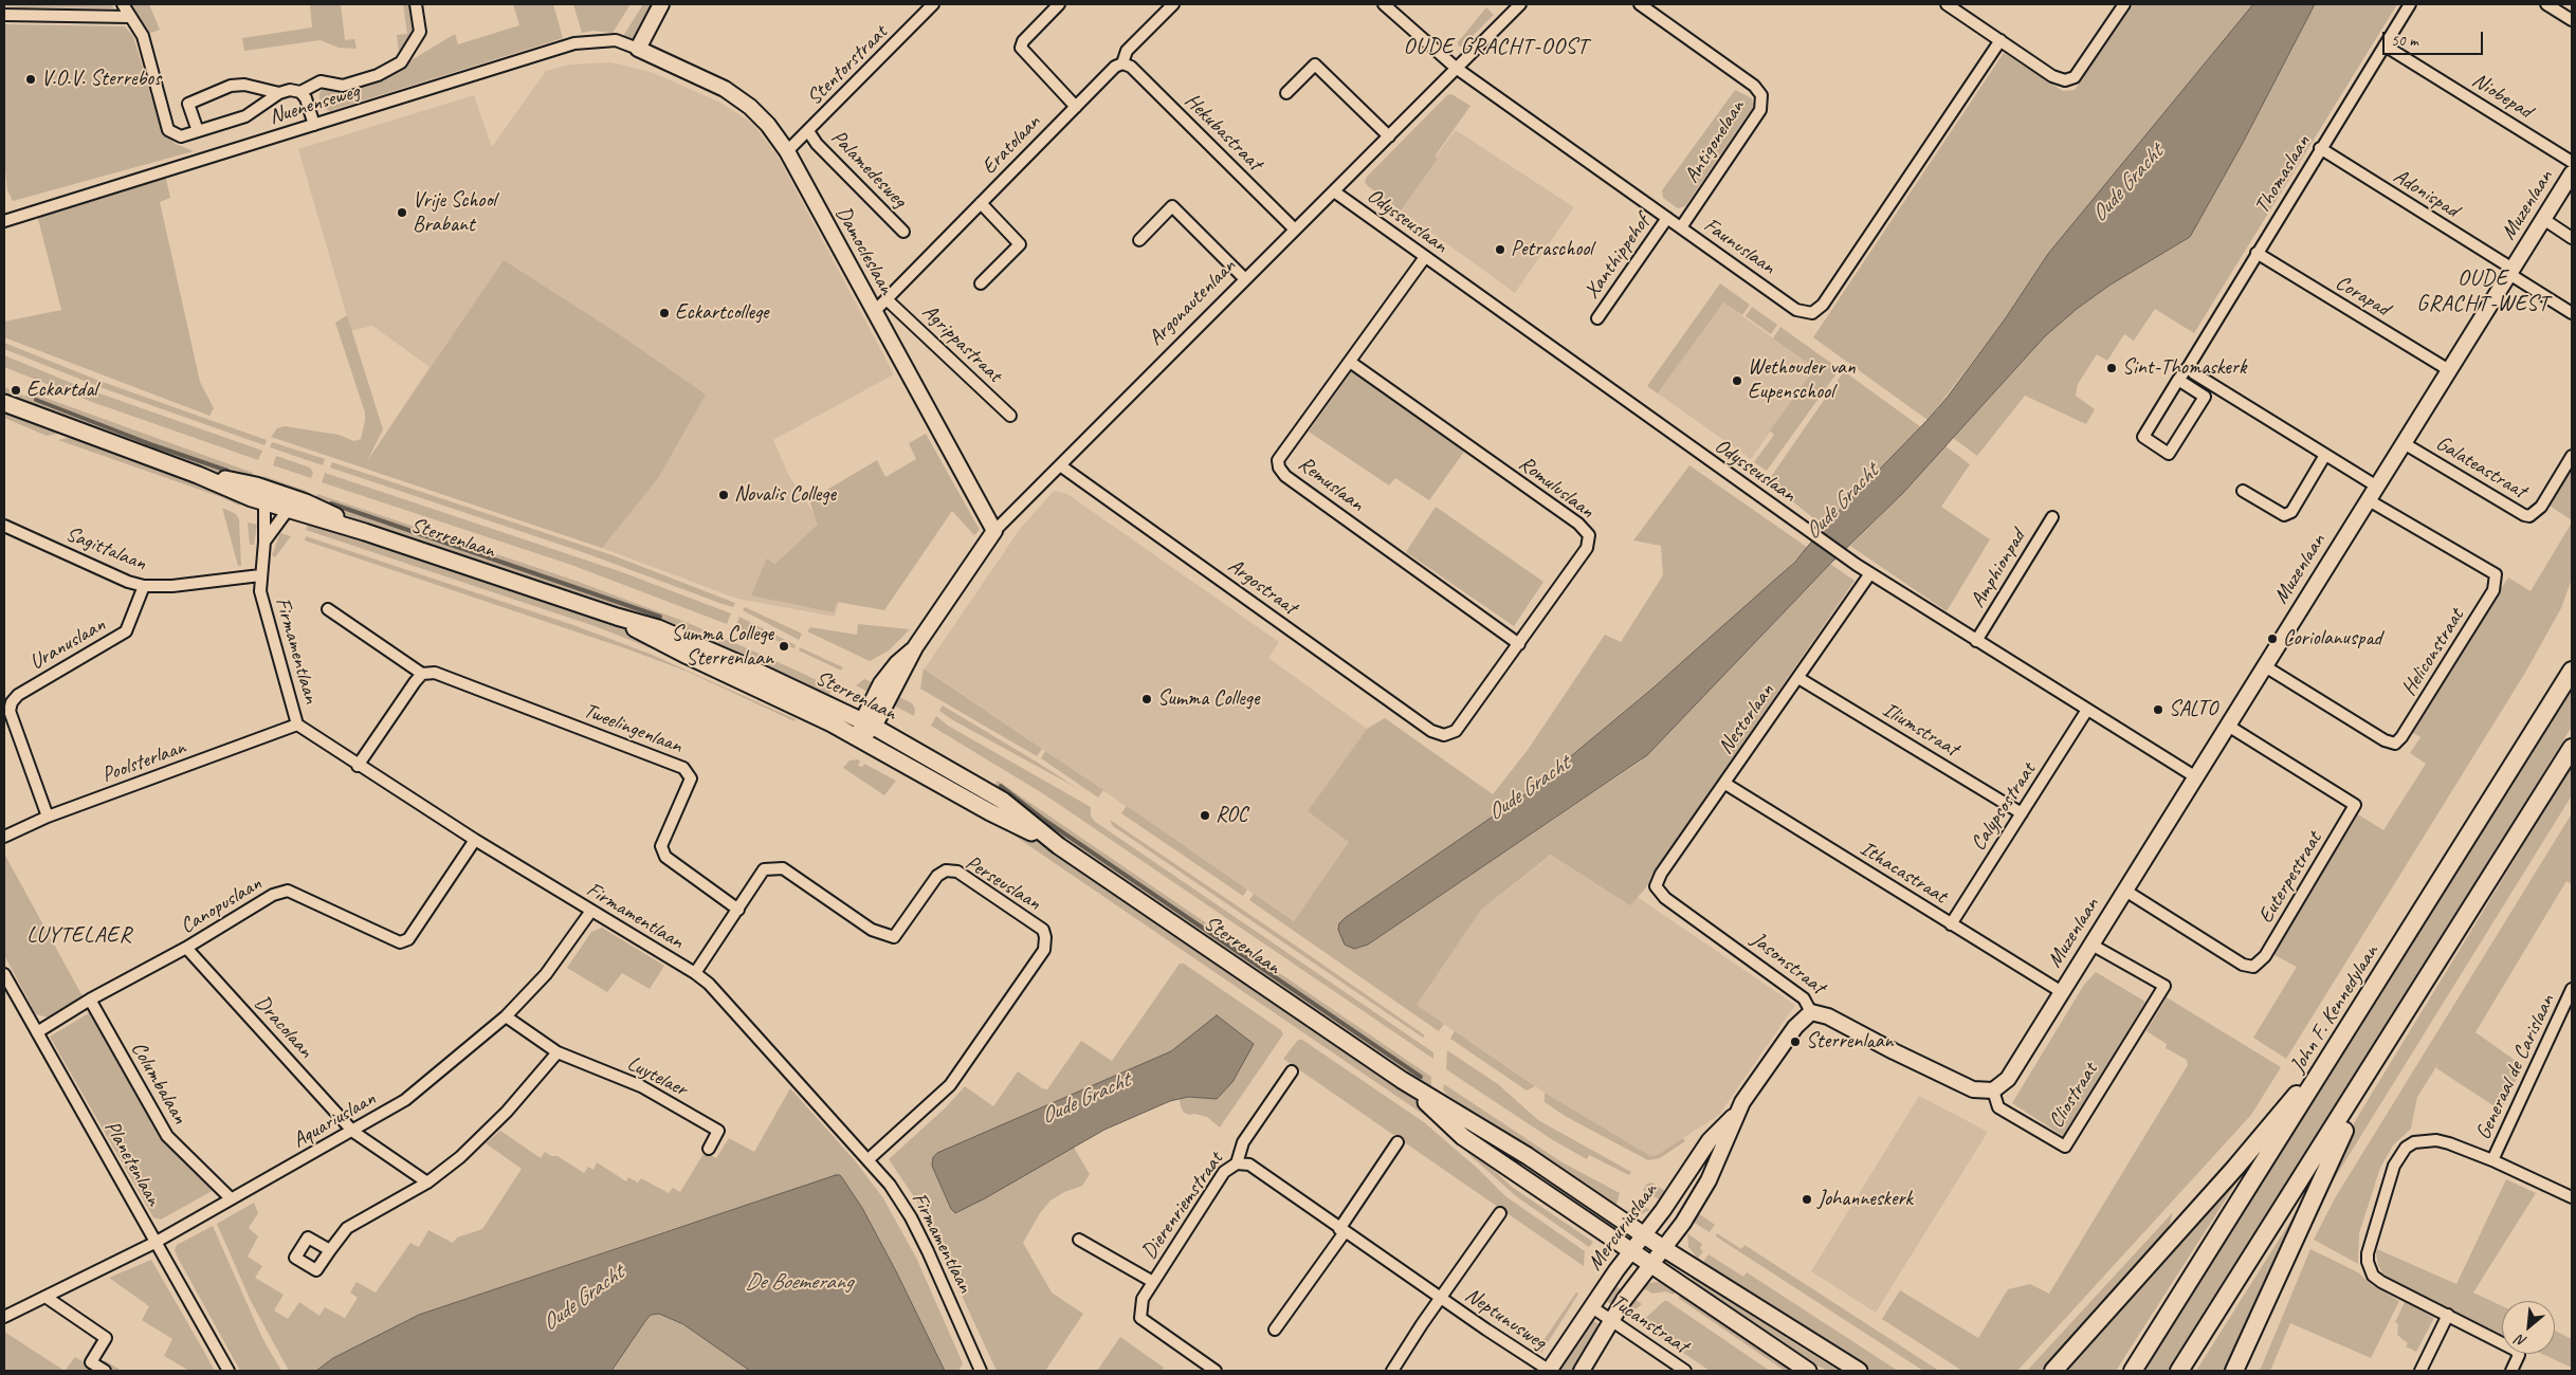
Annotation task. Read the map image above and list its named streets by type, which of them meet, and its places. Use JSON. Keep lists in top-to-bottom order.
{
  "streets": {
    "main road": ["Sterrenlaan", "John F. Kennedylaan"],
    "street": [
      "Stentorstraat",
      "Niobepad",
      "Nuenenseweg",
      "Hekubastraat",
      "Antigonelaan",
      "Eratolaan",
      "Palamedesweg",
      "Thomaslaan",
      "Adonispad",
      "Muzenlaan",
      "Odysseuslaan",
      "Faunuslaan",
      "Damocleslaan",
      "Xanthippehof",
      "Corapad",
      "Argonautenlaan",
      "Agrippastraat",
      "Galateastraat",
      "Remuslaan",
      "Romuluslaan",
      "Sagittalaan",
      "Amphionpad",
      "Argostraat",
      "Uranuslaan",
      "Firmamentlaan",
      "Heliconstraat",
      "Nestorlaan",
      "Tweelingenlaan",
      "Iliumstraat",
      "Poolsterlaan",
      "Calypsostraat",
      "Ithacastraat",
      "Euterpestraat",
      "Perseuslaan",
      "Canopuslaan",
      "Jasonstraat",
      "Dracolaan",
      "Generaal de Carislaan",
      "Luytelaer",
      "Columbalaan",
      "Cliostraat",
      "Aquariuslaan",
      "Planetenlaan",
      "Dierenriemstraat",
      "Mercuriuslaan",
      "Neptunusweg",
      "Tucanstraat"
    ]
  },
  "crossings": [
    ["Stentorstraat", "Palamedesweg"],
    ["Stentorstraat", "Damocleslaan"],
    ["Niobepad", "Thomaslaan"],
    ["Nuenenseweg", "Damocleslaan"],
    ["Hekubastraat", "Eratolaan"],
    ["Hekubastraat", "Argonautenlaan"],
    ["Antigonelaan", "Faunuslaan"],
    ["Eratolaan", "Damocleslaan"],
    ["Eratolaan", "Agrippastraat"],
    ["Thomaslaan", "Adonispad"],
    ["Thomaslaan", "Corapad"],
    ["Adonispad", "Muzenlaan"],
    ["Muzenlaan", "Odysseuslaan"],
    ["Muzenlaan", "Corapad"],
    ["Muzenlaan", "Galateastraat"],
    ["Muzenlaan", "Heliconstraat"],
    ["Muzenlaan", "Ithacastraat"],
    ["Muzenlaan", "Euterpestraat"],
    ["Muzenlaan", "Jasonstraat"],
    ["Muzenlaan", "Cliostraat"],
    ["Odysseuslaan", "Argonautenlaan"],
    ["Odysseuslaan", "Remuslaan"],
    ["Odysseuslaan", "Amphionpad"],
    ["Odysseuslaan", "Nestorlaan"],
    ["Odysseuslaan", "Calypsostraat"],
    ["Faunuslaan", "Xanthippehof"],
    ["Faunuslaan", "Argonautenlaan"],
    ["Damocleslaan", "Argonautenlaan"],
    ["Argonautenlaan", "Sterrenlaan"],
    ["Argonautenlaan", "Argostraat"],
    ["Remuslaan", "Romuluslaan"],
    ["Romuluslaan", "Argostraat"],
    ["Sterrenlaan", "Firmamentlaan"],
    ["Sterrenlaan", "Mercuriuslaan"],
    ["Sagittalaan", "Uranuslaan"],
    ["Sagittalaan", "Firmamentlaan"],
    ["Uranuslaan", "Poolsterlaan"],
    ["Firmamentlaan", "Poolsterlaan"],
    ["Firmamentlaan", "Perseuslaan"],
    ["Firmamentlaan", "Canopuslaan"],
    ["Firmamentlaan", "Aquariuslaan"],
    ["Nestorlaan", "Iliumstraat"],
    ["Nestorlaan", "Ithacastraat"],
    ["Nestorlaan", "Jasonstraat"],
    ["Tweelingenlaan", "Perseuslaan"],
    ["Iliumstraat", "Calypsostraat"],
    ["Calypsostraat", "Ithacastraat"],
    ["Canopuslaan", "Dracolaan"],
    ["Canopuslaan", "Columbalaan"],
    ["Canopuslaan", "Planetenlaan"],
    ["Jasonstraat", "Cliostraat"],
    ["Jasonstraat", "Mercuriuslaan"],
    ["Dracolaan", "Aquariuslaan"],
    ["Luytelaer", "Aquariuslaan"],
    ["Columbalaan", "Aquariuslaan"],
    ["Aquariuslaan", "Planetenlaan"],
    ["Dierenriemstraat", "Neptunusweg"],
    ["Mercuriuslaan", "Neptunusweg"],
    ["Mercuriuslaan", "Tucanstraat"]
  ],
  "districts": ["OUDE GRACHT-OOST", "OUDE GRACHT-WEST", "LUYTELAER"],
  "water": ["Oude Gracht", "De Boemerang"],
  "places": [
    "V.O.V. Sterrebos",
    "Vrije School Brabant",
    "Petraschool",
    "Eckartcollege",
    "Sint-Thomaskerk",
    "Wethouder van Eupenschool",
    "Eckartdal",
    "Novalis College",
    "Coriolanuspad",
    "Summa College Sterrenlaan",
    "Summa College",
    "SALTO",
    "ROC",
    "Sterrenlaan",
    "Johanneskerk"
  ],
  "scale_bar": "50 m",
  "north": "bottom left"
}
